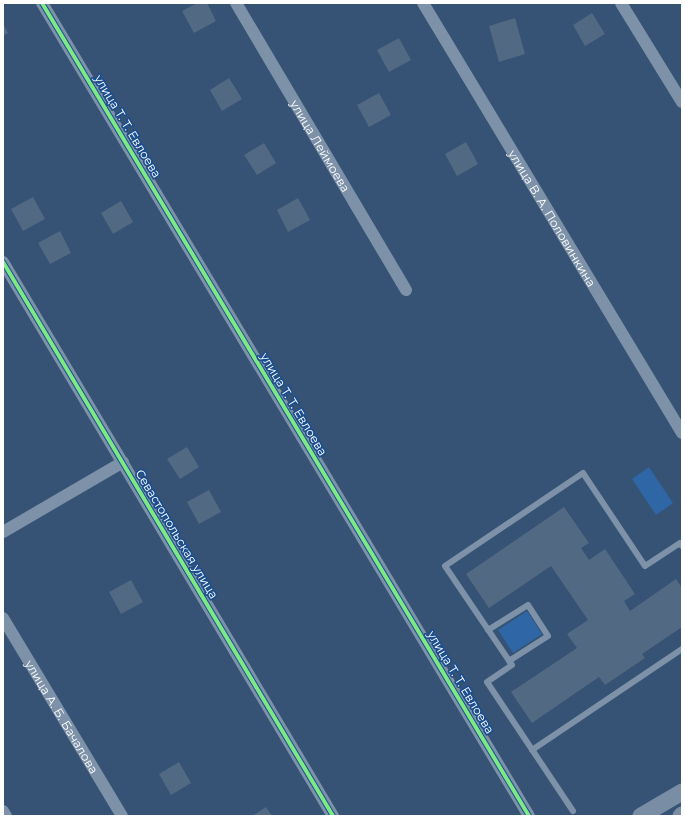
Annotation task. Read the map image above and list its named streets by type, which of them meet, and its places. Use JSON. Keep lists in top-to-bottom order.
{
  "streets": {
    "street": [
      "улица Т. Т. Евлоева",
      "улица Леймоева",
      "улица В. А. Половинкина",
      "Севастопольская улица",
      "улица А. Б. Бачалова"
    ]
  }
}
